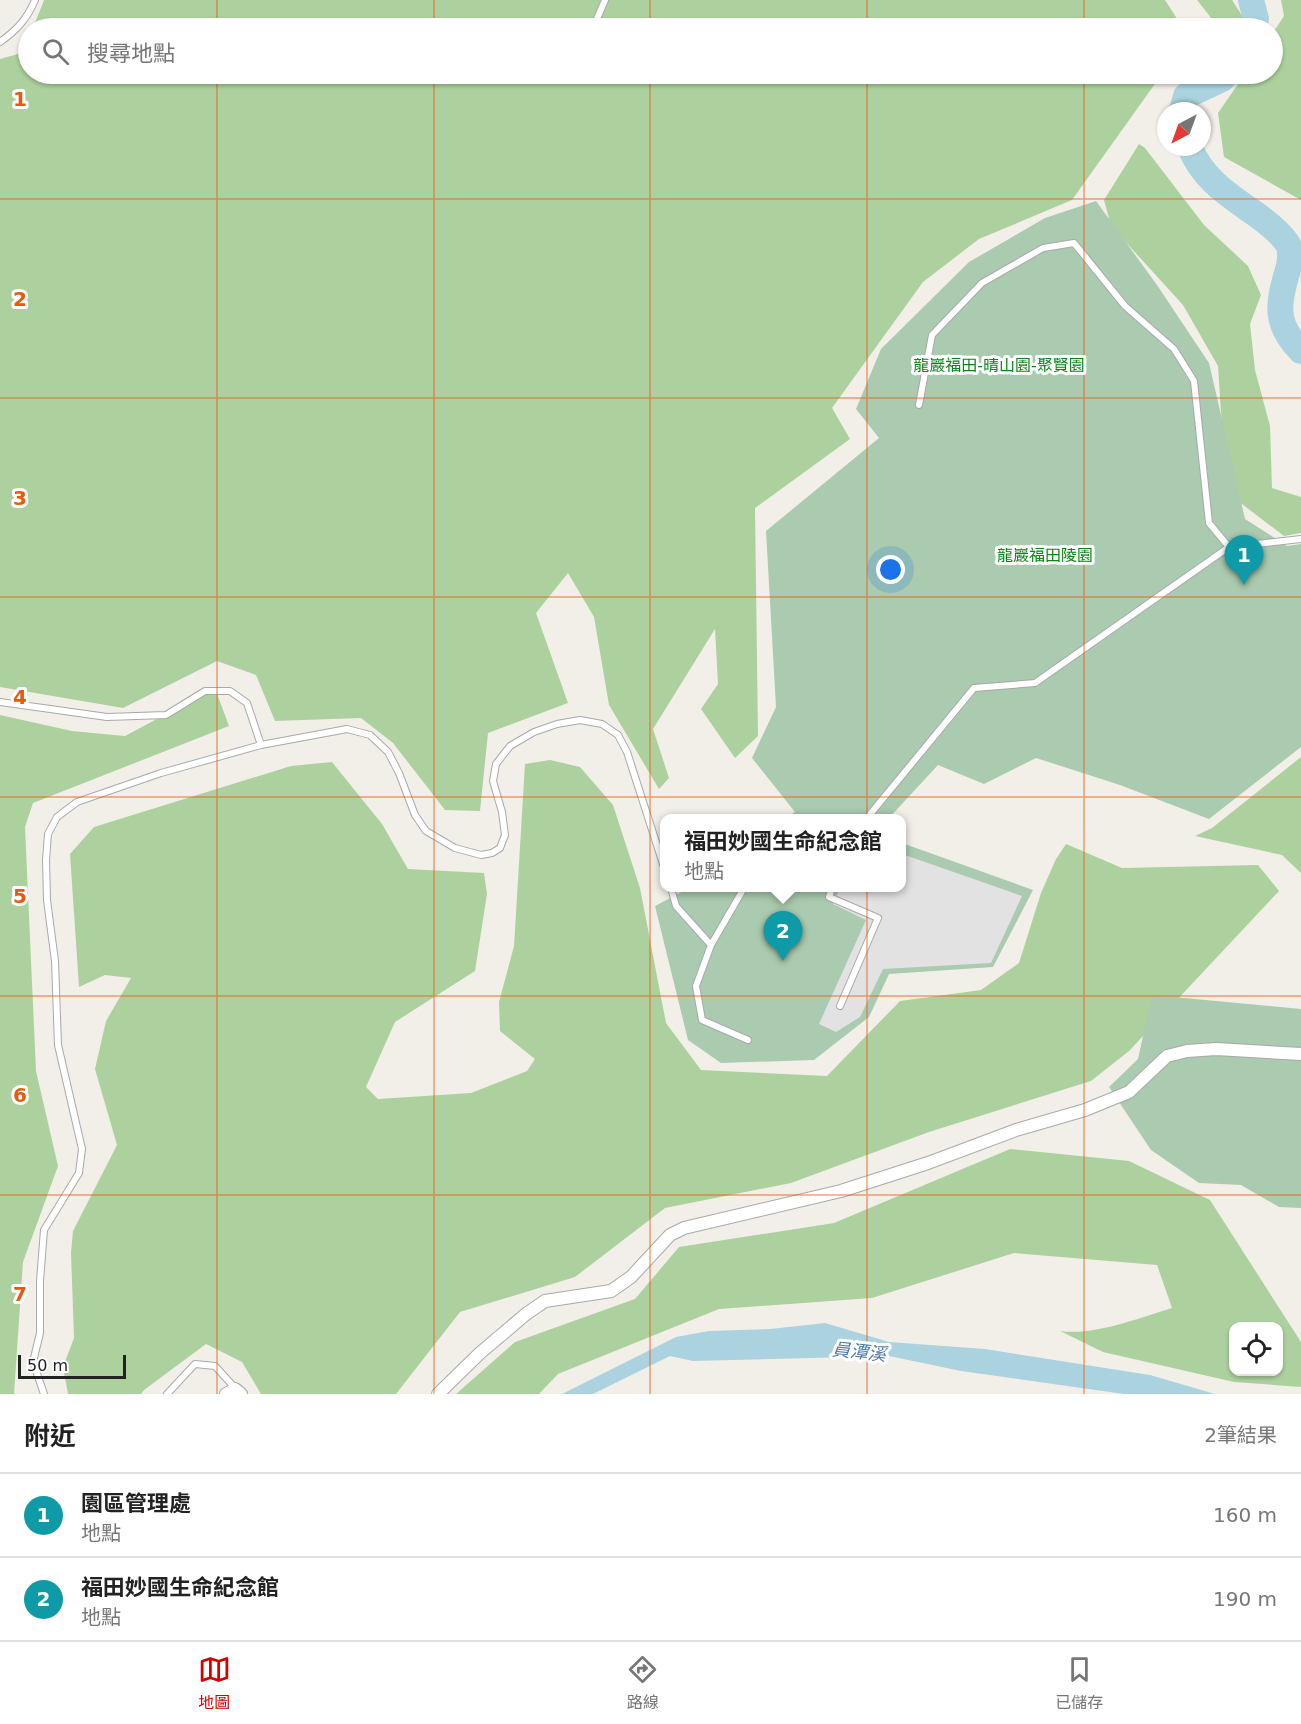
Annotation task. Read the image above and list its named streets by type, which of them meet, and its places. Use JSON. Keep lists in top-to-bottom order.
{
  "water": ["員潭溪"],
  "parks": ["龍巖福田-晴山園-聚賢園", "龍巖福田陵園"],
  "scale_bar": "50 m",
  "north": "bottom left",
  "page": {
    "search": "搜尋地點",
    "pins": ["1", "2"],
    "popup": ["福田妙國生命紀念館", "地點"],
    "scale": "50 m",
    "heading": ["附近", "2筆結果"],
    "list": [
      {
        "mark": "1",
        "name": "園區管理處",
        "note": "地點",
        "value": "160 m"
      },
      {
        "mark": "2",
        "name": "福田妙國生命紀念館",
        "note": "地點",
        "value": "190 m"
      }
    ],
    "nav": ["地圖", "路線", "已儲存"]
  },
  "grid": {
    "rows": [
      "1",
      "2",
      "3",
      "4",
      "5",
      "6",
      "7"
    ]
  }
}
